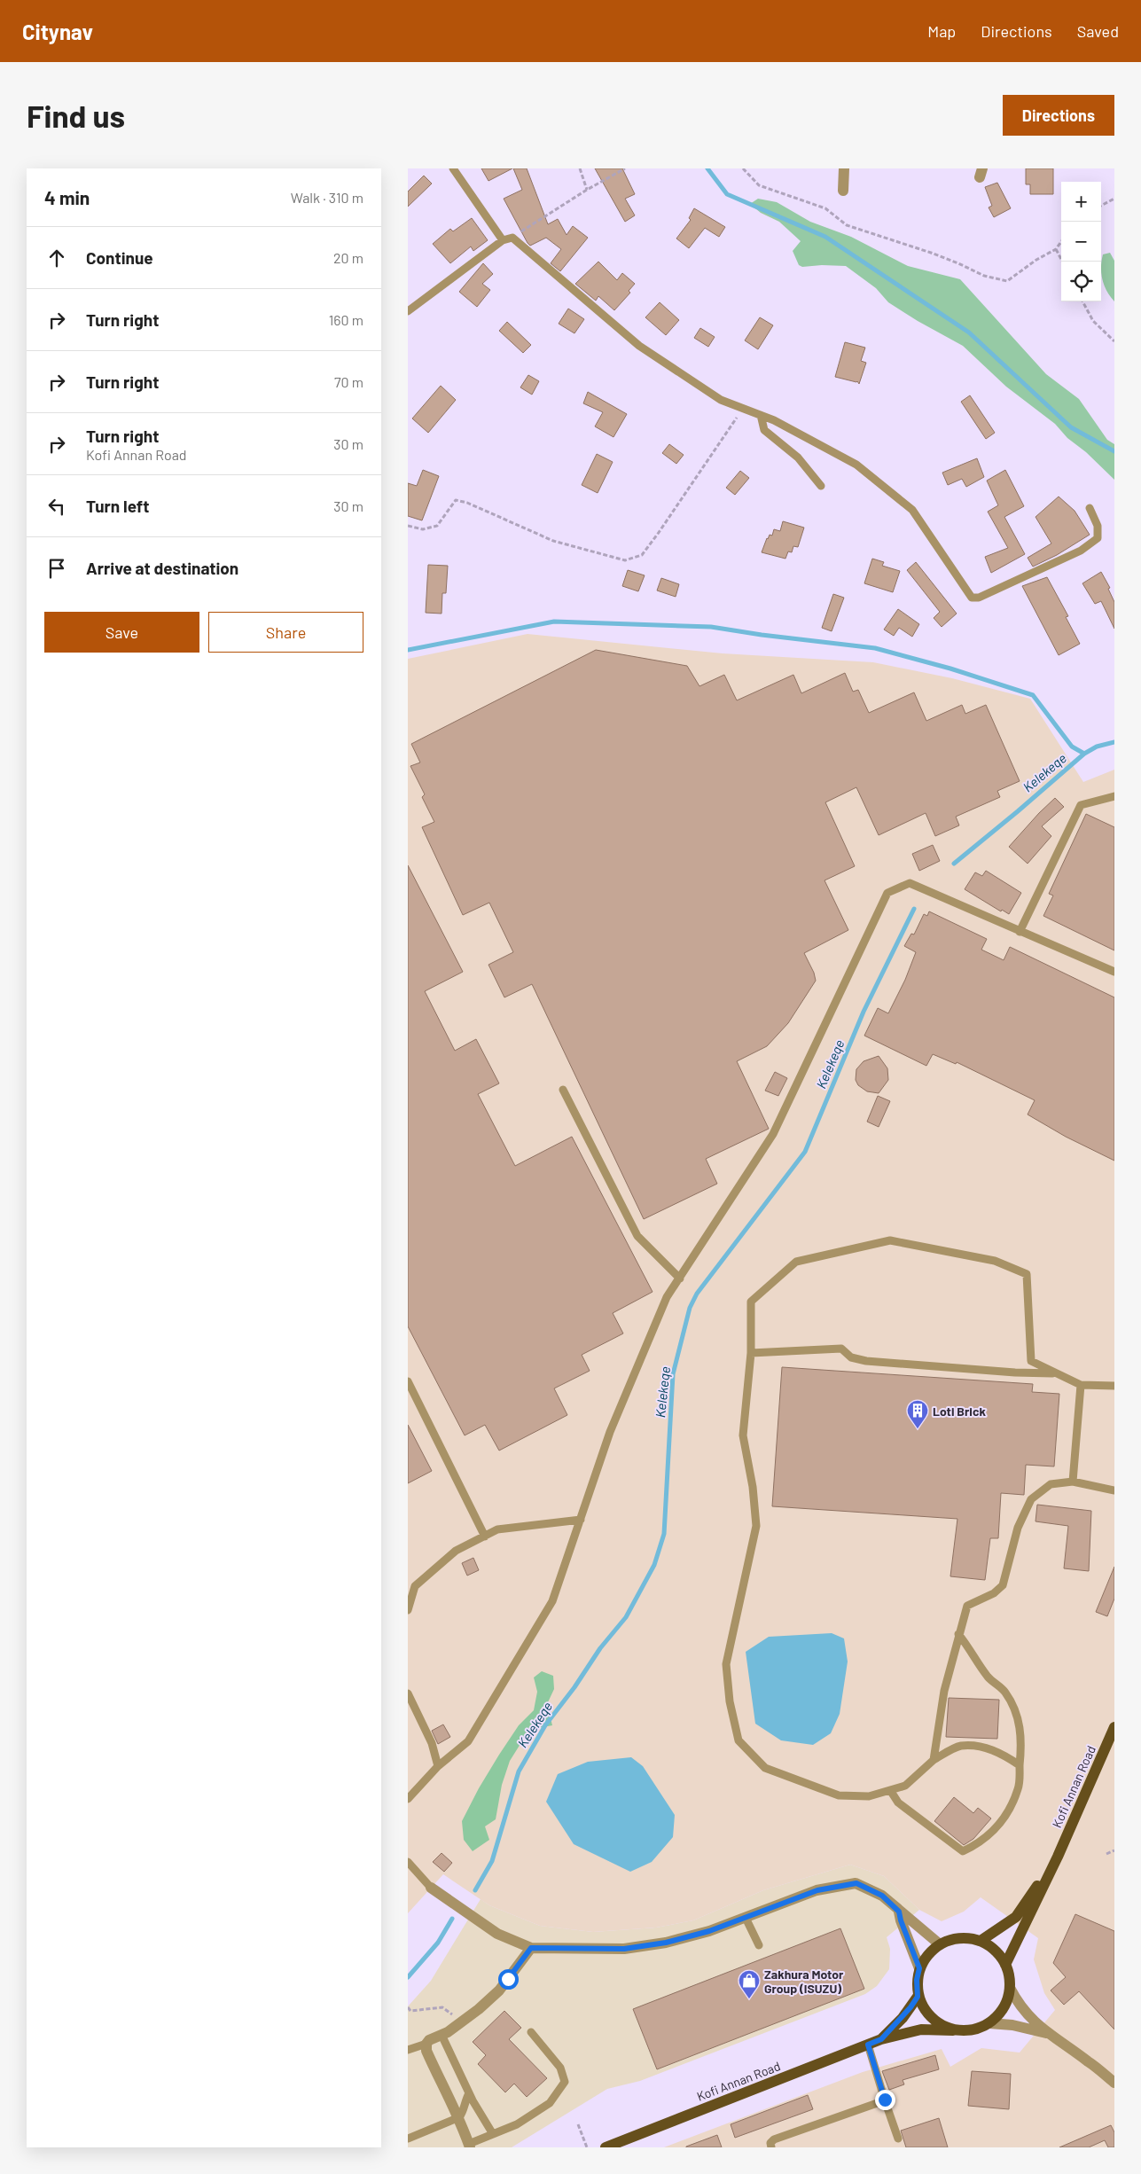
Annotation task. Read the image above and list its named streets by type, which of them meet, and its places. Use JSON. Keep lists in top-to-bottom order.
{
  "streets": {
    "main road": ["Kofi Annan Road"]
  },
  "water": ["Kelekeqe"],
  "places": {
    "building": ["Loti Brick"],
    "shop": ["Zakhura Motor Group (ISUZU)"]
  },
  "page": {
    "header": "Citynav",
    "nav": ["Map", "Directions", "Saved"],
    "buttons": [
      "Directions",
      ["Save", "Share"]
    ],
    "title": "Find us",
    "heading": ["4 min", "Walk · 310 m"],
    "map_buttons": ["+", "−"],
    "list": [
      ["Continue", "20 m"],
      ["Turn right", "160 m"],
      ["Turn right", "70 m"],
      ["Turn right", "Kofi Annan Road", "30 m"],
      ["Turn left", "30 m"],
      "Arrive at destination"
    ]
  }
}
